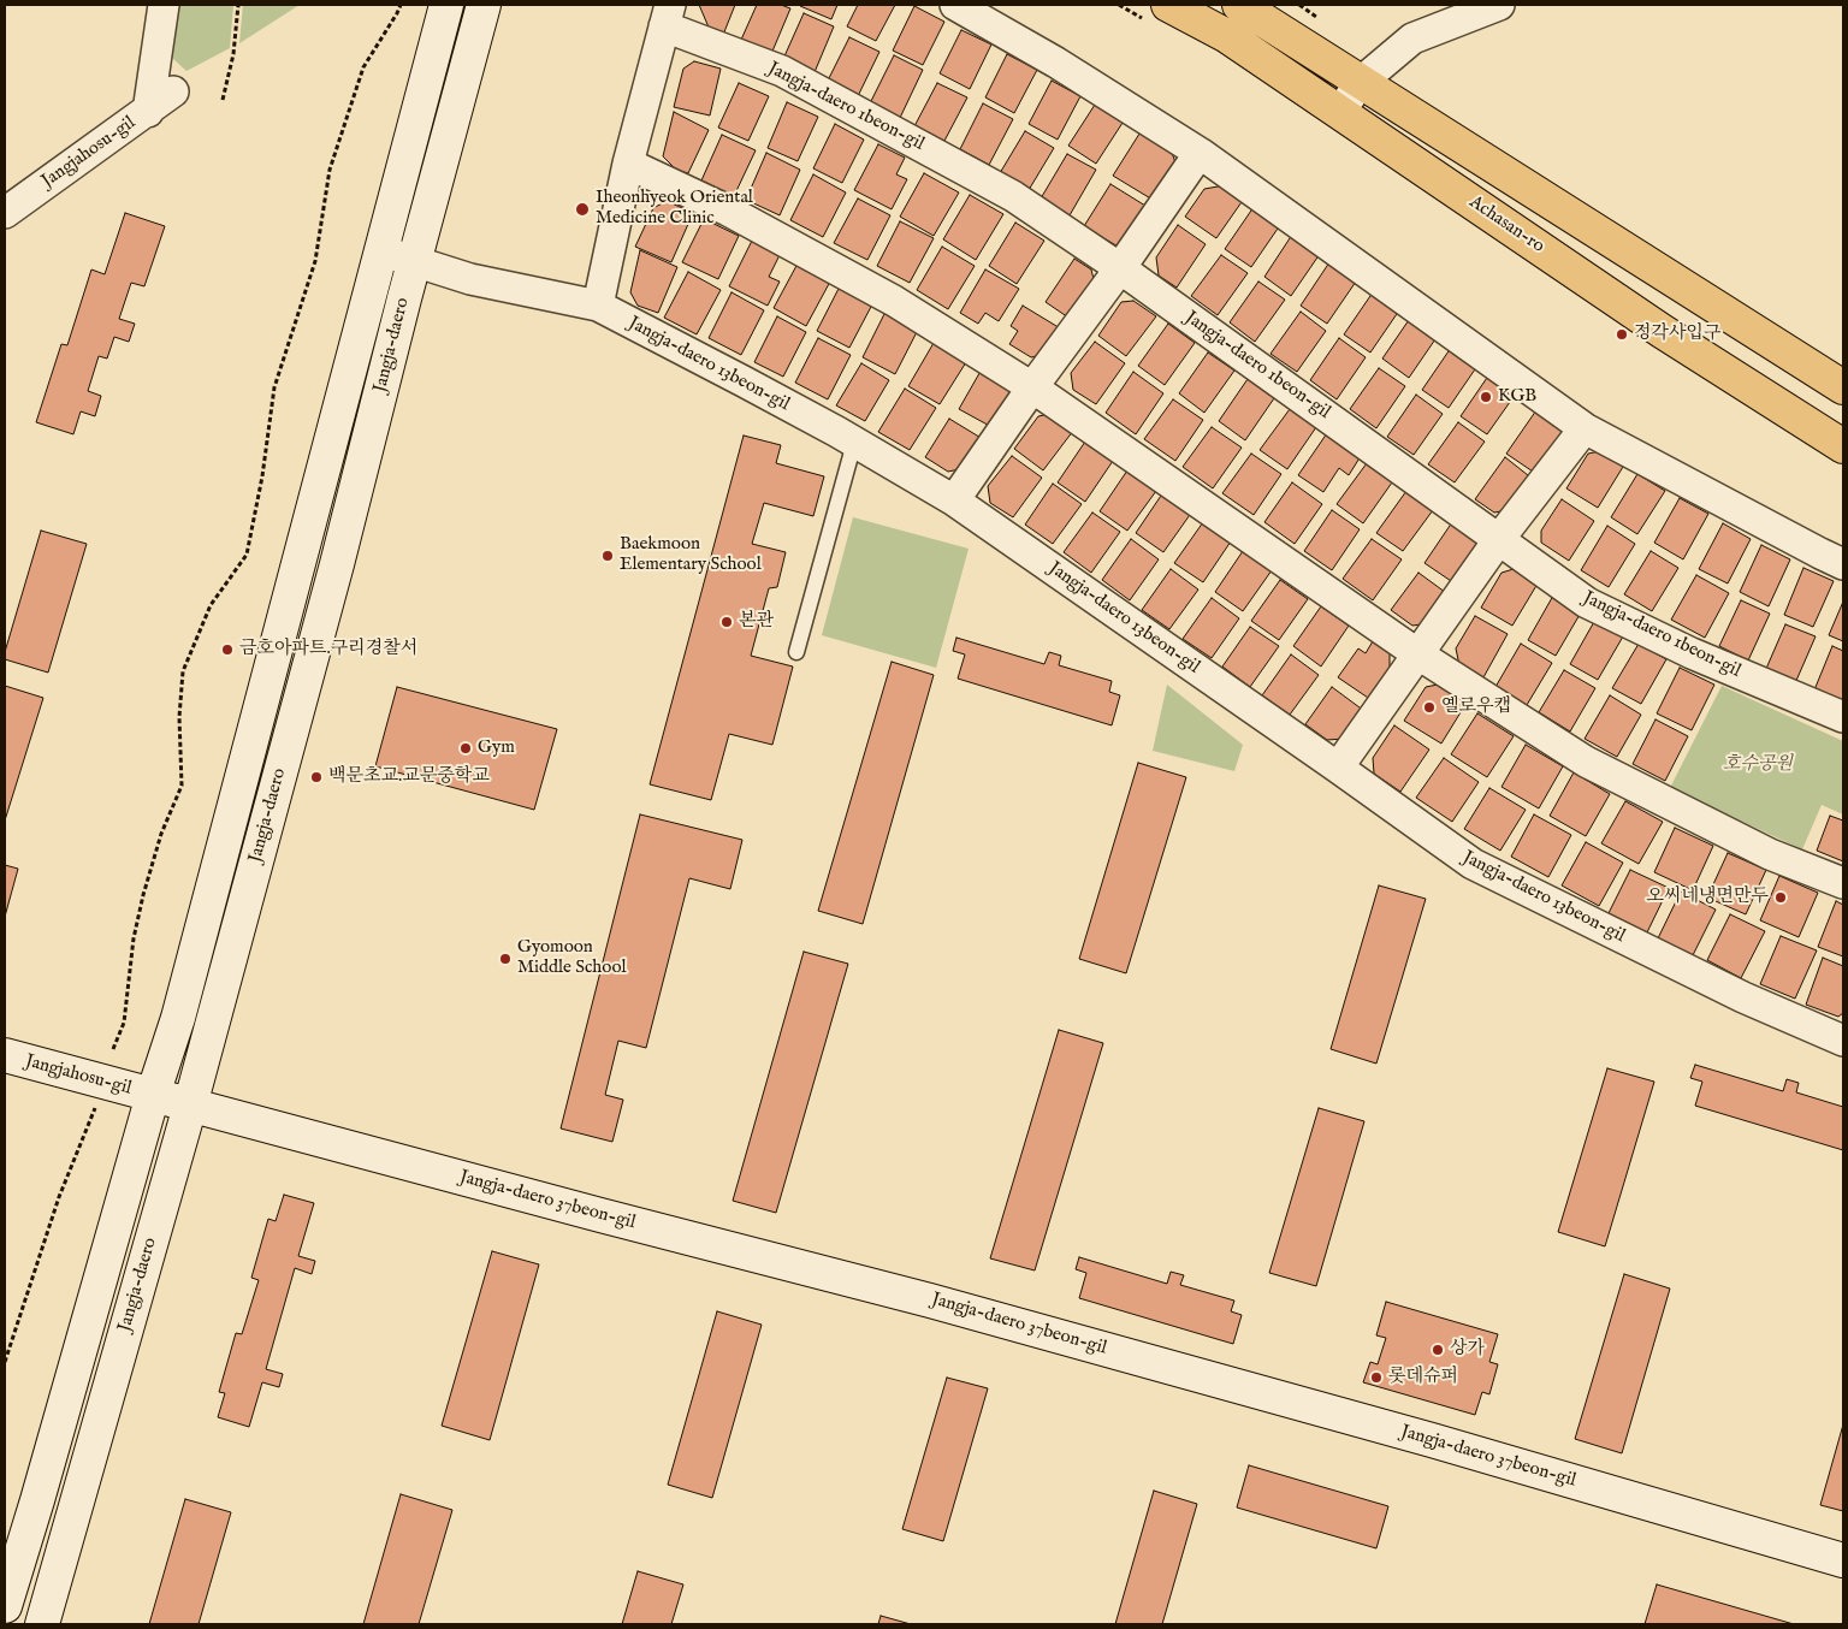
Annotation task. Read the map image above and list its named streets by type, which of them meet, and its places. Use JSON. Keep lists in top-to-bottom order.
{
  "streets": {
    "main road": ["Achasan-ro"],
    "street": [
      "Jangja-daero 1beon-gil",
      "Jangjahosu-gil",
      "Jangja-daero",
      "Jangja-daero 13beon-gil",
      "Jangja-daero 37beon-gil"
    ]
  },
  "crossings": [
    ["Jangjahosu-gil", "Jangja-daero"],
    ["Jangjahosu-gil", "Jangja-daero 37beon-gil"],
    ["Jangja-daero", "Jangja-daero 13beon-gil"],
    ["Jangja-daero", "Jangja-daero 37beon-gil"]
  ],
  "parks": ["호수공원"],
  "places": [
    "Iheonhyeok Oriental Medicine Clinic",
    "정각사입구",
    "KGB",
    "Baekmoon Elementary School",
    "본관",
    "금호아파트.구리경찰서",
    "옐로우캡",
    "Gym",
    "백문초교.교문중학교",
    "오씨네냉면만두",
    "Gyomoon Middle School",
    "상가",
    "롯데슈퍼"
  ]
}
